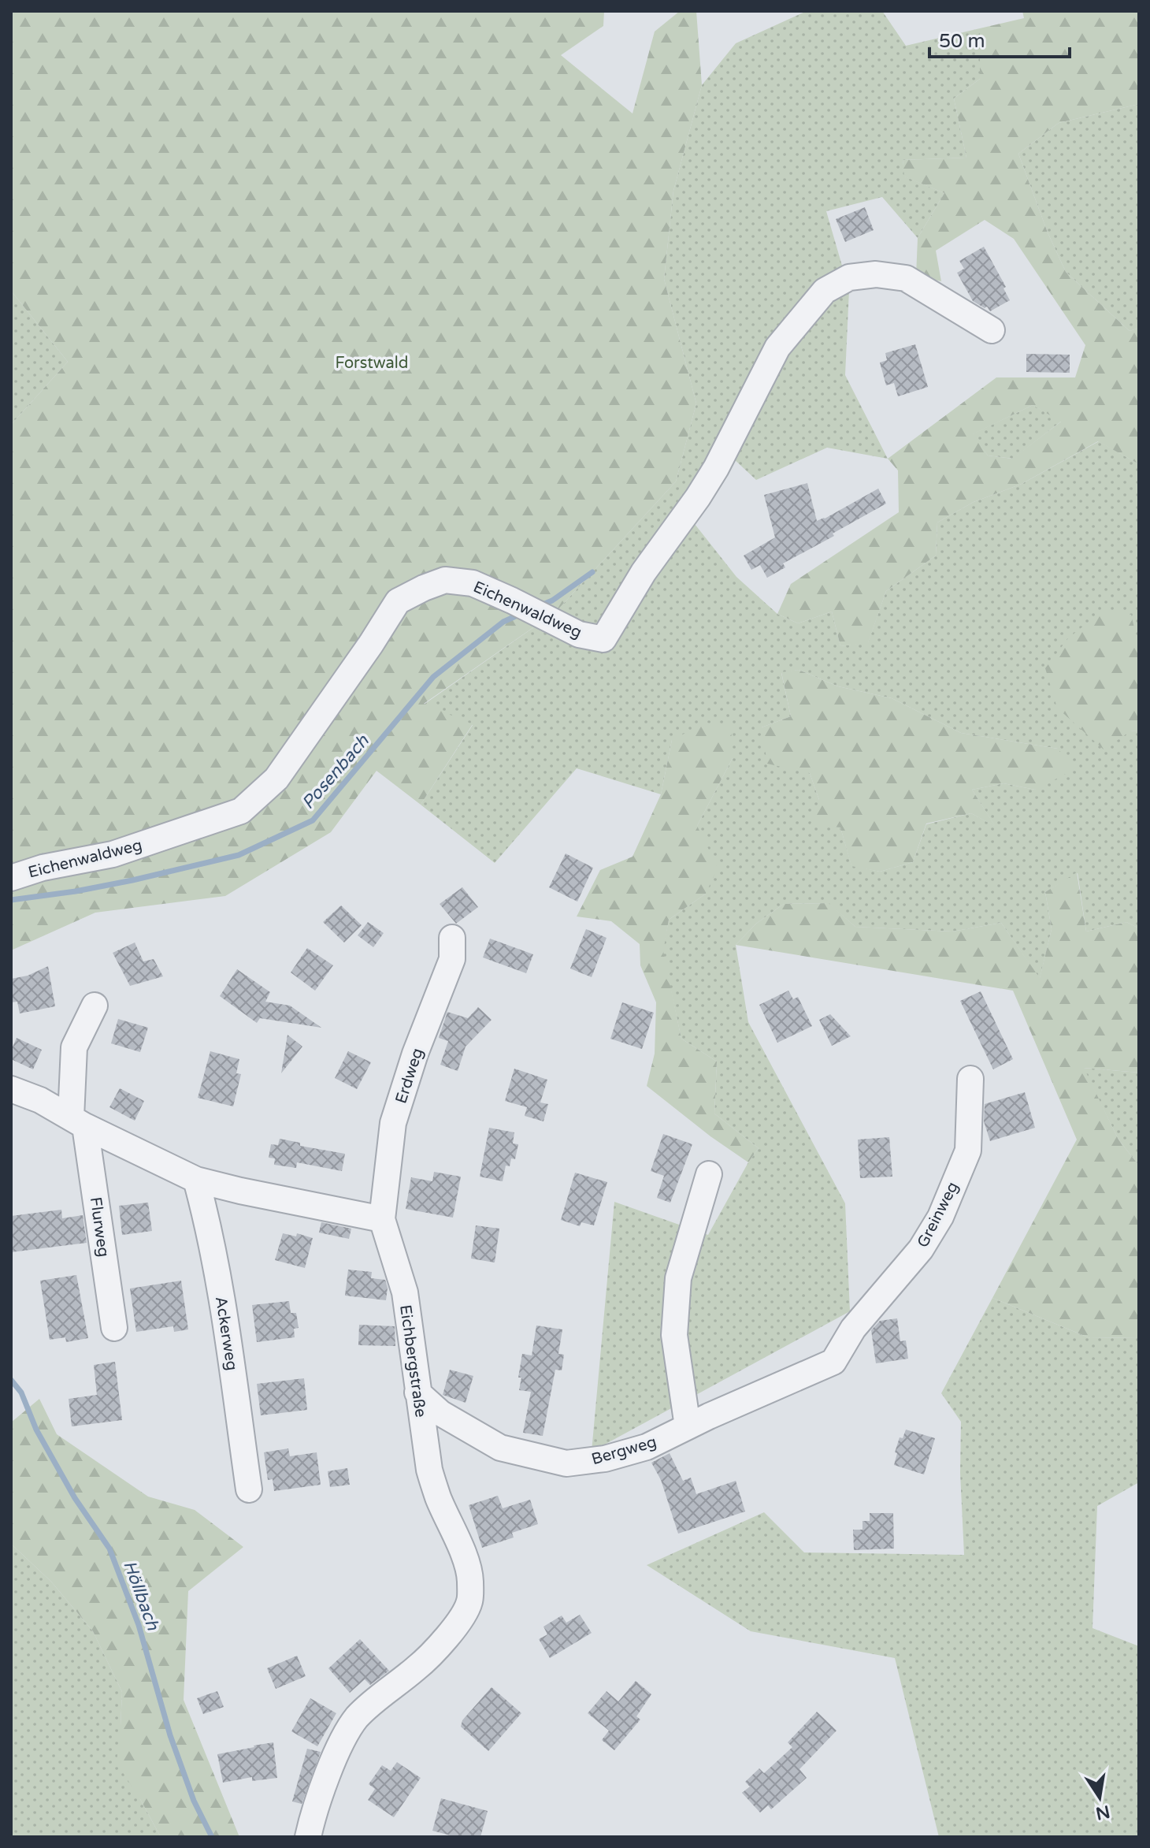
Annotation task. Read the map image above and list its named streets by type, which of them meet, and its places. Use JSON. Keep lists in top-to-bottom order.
{
  "streets": {
    "street": [
      "Eichenwaldweg",
      "Erdweg",
      "Greinweg",
      "Flurweg",
      "Ackerweg",
      "Eichbergstraße",
      "Bergweg"
    ]
  },
  "crossings": [
    ["Erdweg", "Eichbergstraße"],
    ["Greinweg", "Bergweg"],
    ["Eichbergstraße", "Bergweg"]
  ],
  "water": ["Posenbach", "Höllbach"],
  "parks": ["Forstwald"],
  "scale_bar": "50 m",
  "north": "bottom"
}
